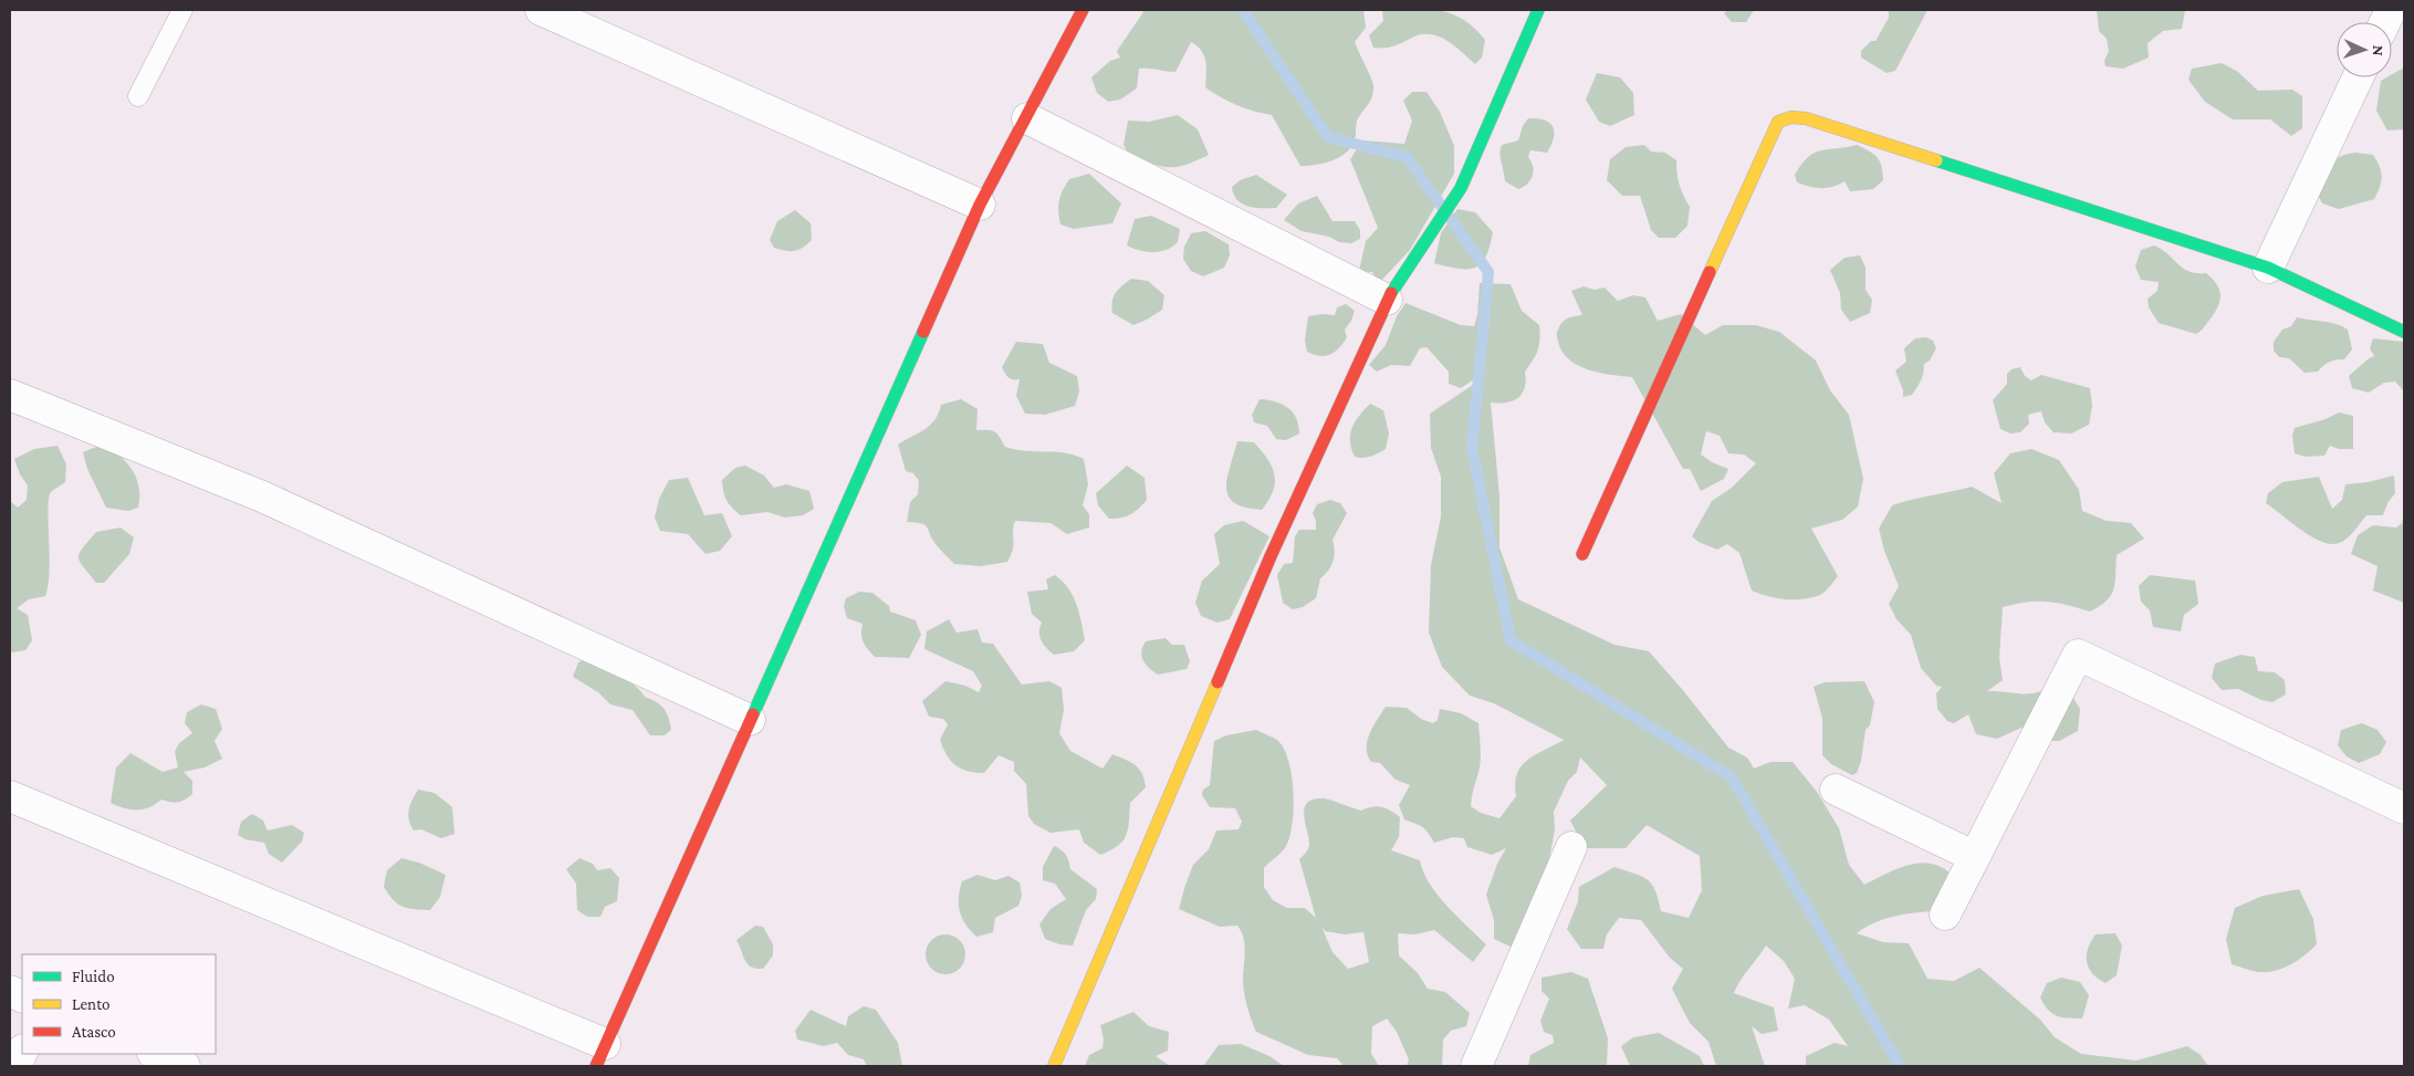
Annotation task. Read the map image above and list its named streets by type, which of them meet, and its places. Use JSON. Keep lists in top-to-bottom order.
{
  "legend": ["Fluido", "Lento", "Atasco"],
  "north": "right"
}
